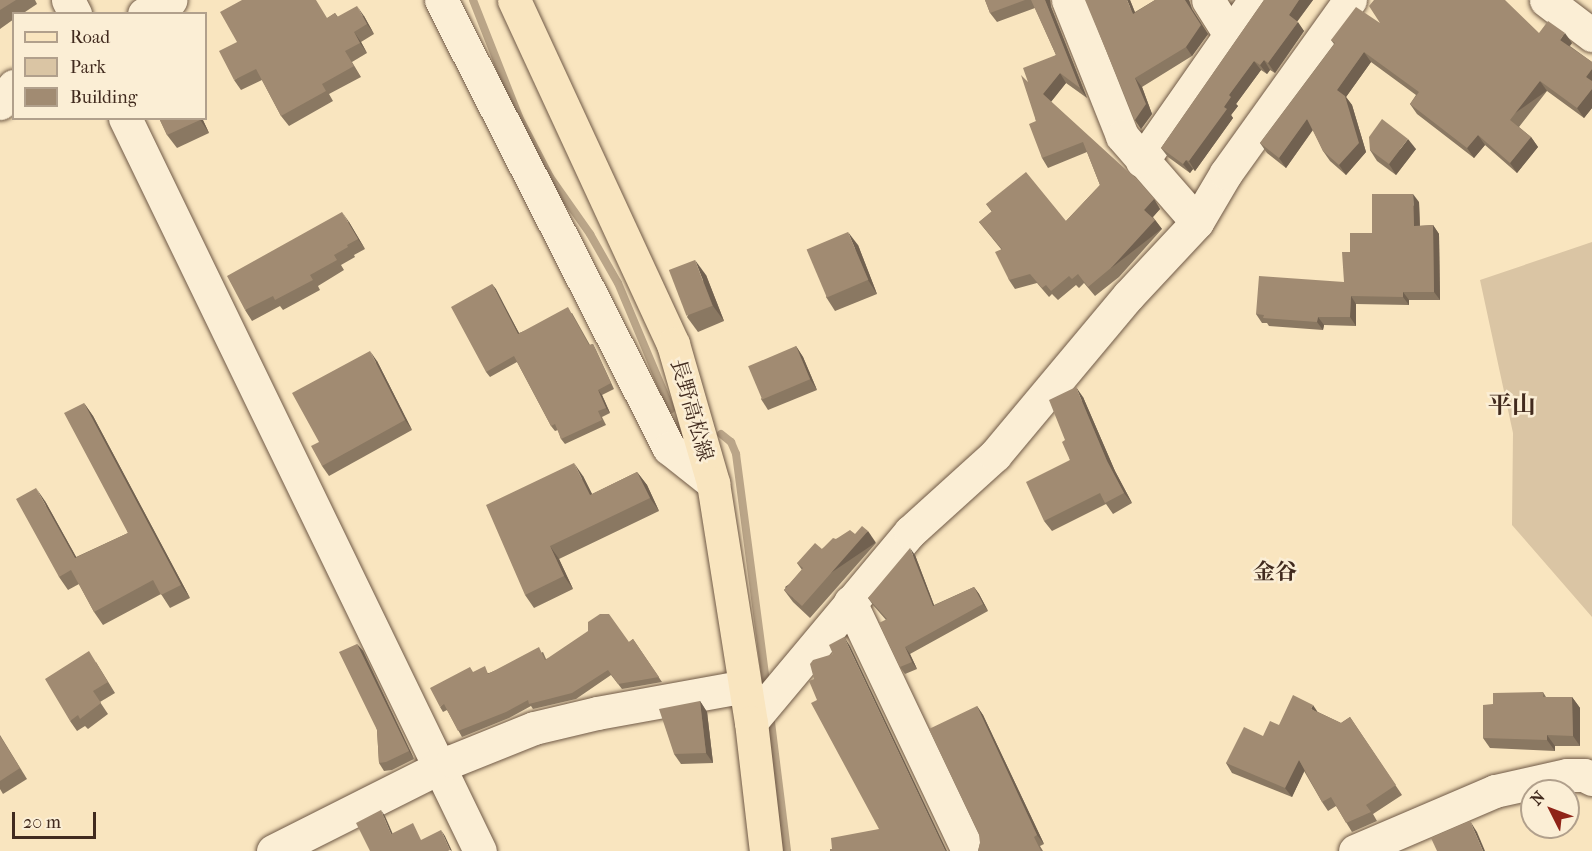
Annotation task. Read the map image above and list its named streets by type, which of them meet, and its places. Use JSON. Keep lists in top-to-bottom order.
{
  "streets": {
    "main road": ["長野高松線"]
  },
  "districts": ["平山", "金谷"],
  "legend": ["Road", "Park", "Building"],
  "scale_bar": "20 m",
  "north": "top left"
}
